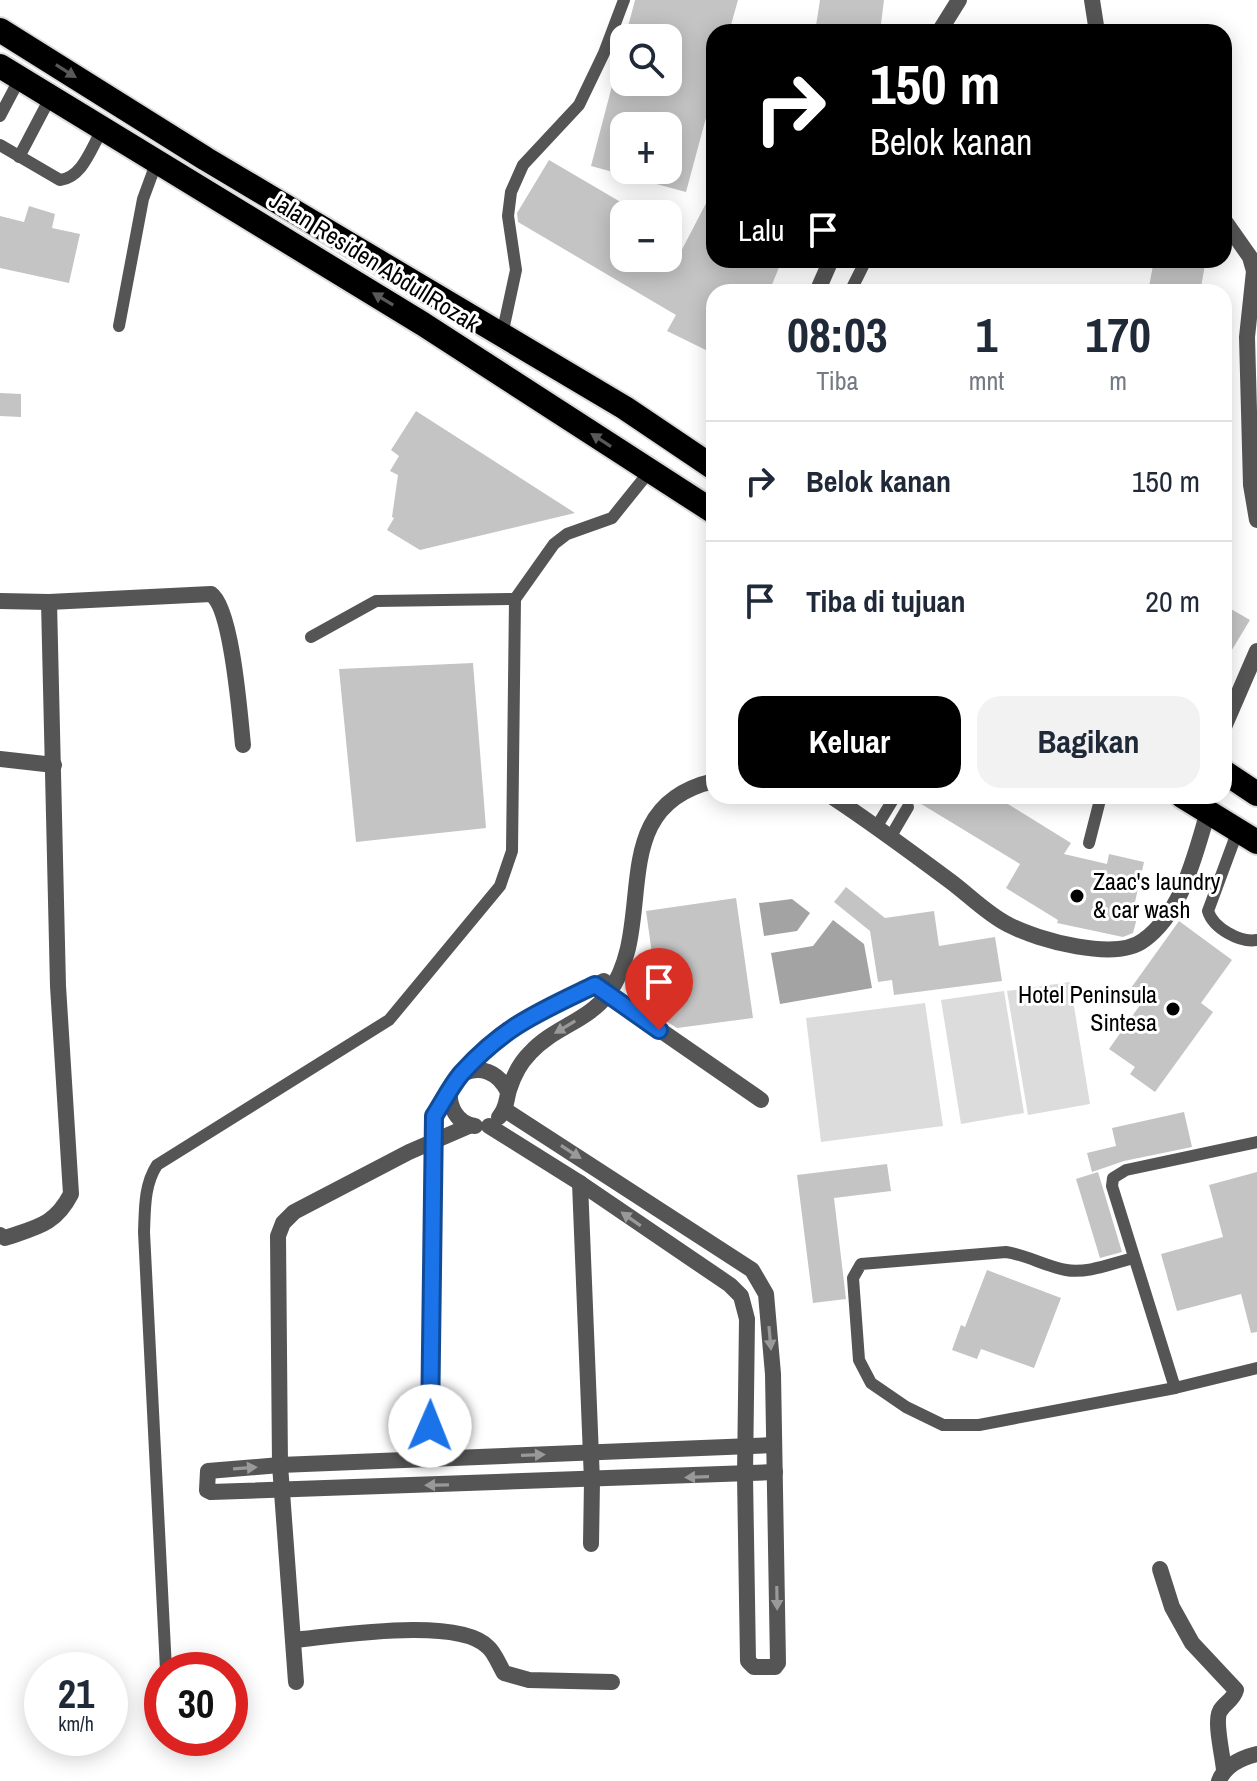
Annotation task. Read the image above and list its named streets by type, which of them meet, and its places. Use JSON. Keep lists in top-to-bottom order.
{
  "streets": {
    "highway": ["Jalan Residen Abdul Rozak"]
  },
  "places": ["Zaac's laundry & car wash", "Hotel Peninsula Sintesa"],
  "page": {
    "map_buttons": ["+", "−"],
    "turn": ["150 m", "Belok kanan"],
    "then": "Lalu",
    "eta": [
      "08:03",
      "Tiba",
      "1",
      "mnt",
      "170",
      "m"
    ],
    "list": [
      {
        "name": "Belok kanan",
        "value": "150 m"
      },
      {
        "name": "Tiba di tujuan",
        "value": "20 m"
      }
    ],
    "buttons": ["Keluar", "Bagikan"],
    "speed": "21 km/h",
    "limit": "30"
  }
}
